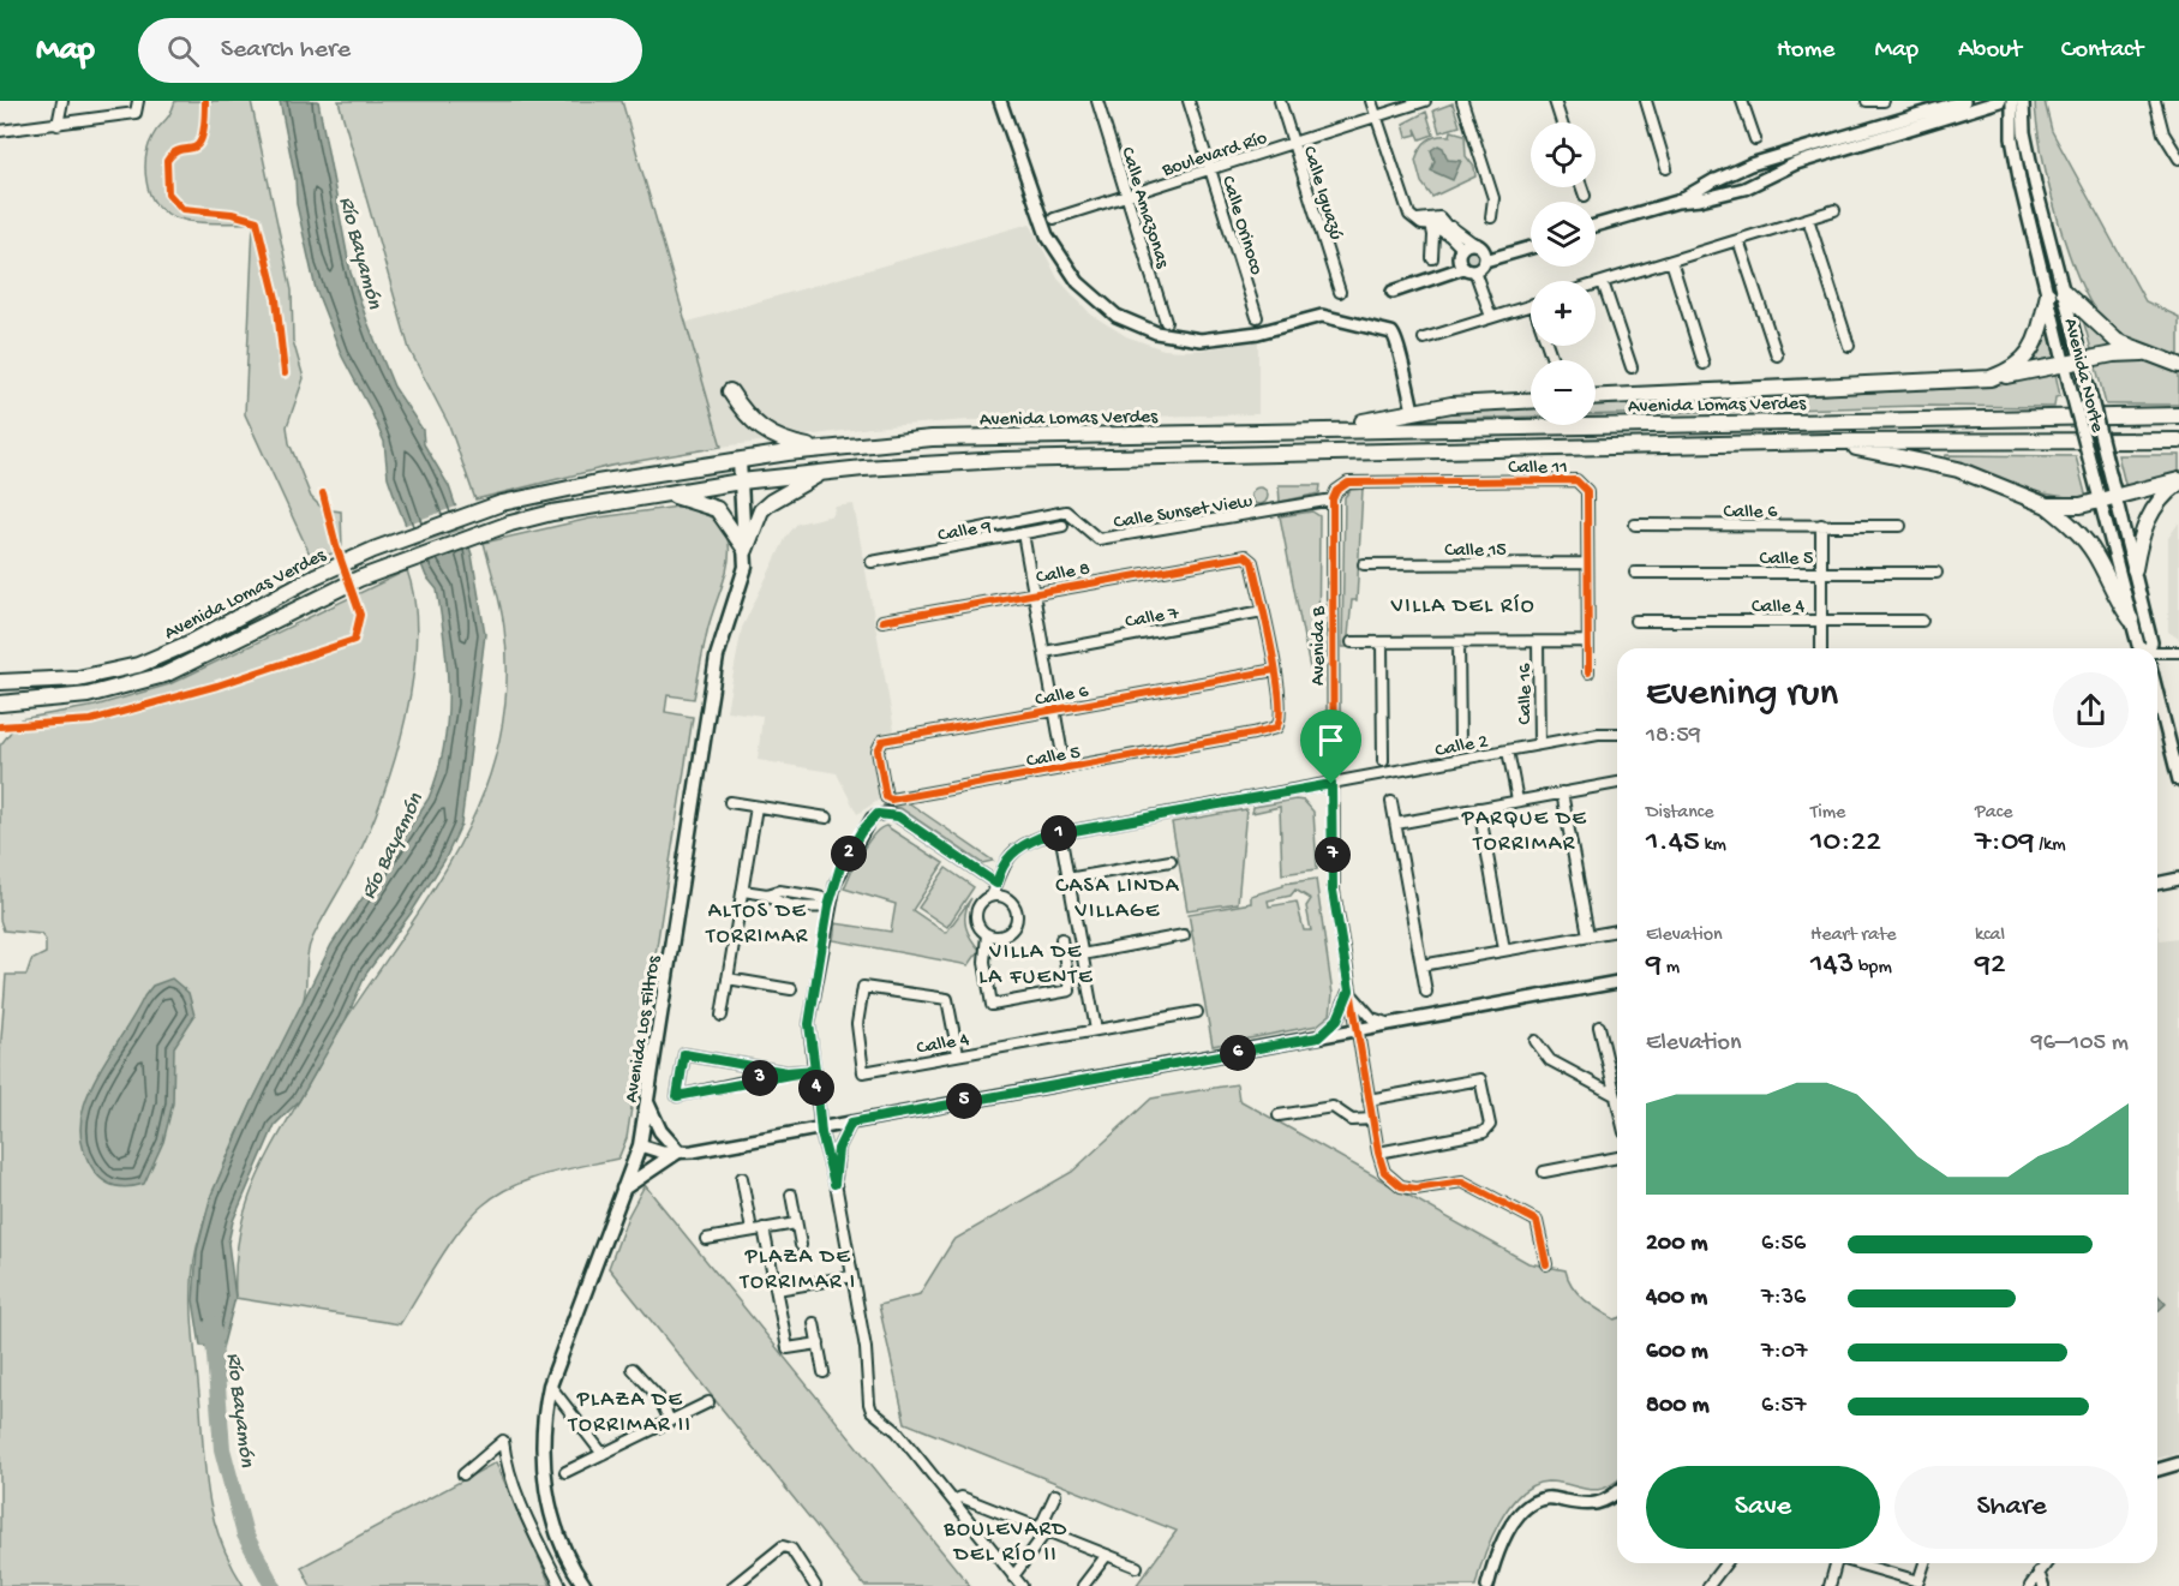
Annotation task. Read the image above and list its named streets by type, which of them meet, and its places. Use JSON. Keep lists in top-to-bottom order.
{
  "streets": {
    "highway": ["Avenida Lomas Verdes"],
    "main road": ["Avenida Los Filtros"],
    "street": [
      "Boulevard Río",
      "Calle Iguazú",
      "Calle Amazonas",
      "Calle Orinoco",
      "Avenida Norte",
      "Calle 11",
      "Calle Sunset View",
      "Calle 6",
      "Calle 9",
      "Calle 15",
      "Calle 5",
      "Calle 8",
      "Calle 4",
      "Calle 7",
      "Avenida B",
      "Calle 16",
      "Calle 2"
    ]
  },
  "crossings": [
    ["Boulevard Río", "Calle Iguazú"],
    ["Boulevard Río", "Calle Amazonas"],
    ["Boulevard Río", "Calle Orinoco"],
    ["Avenida Lomas Verdes", "Avenida Los Filtros"],
    ["Calle 11", "Calle Sunset View"],
    ["Calle 11", "Calle 15"],
    ["Calle 11", "Avenida B"],
    ["Calle Sunset View", "Avenida B"],
    ["Calle 6", "Calle 5"],
    ["Calle 8", "Calle 7"],
    ["Avenida B", "Calle 2"],
    ["Calle 16", "Calle 2"]
  ],
  "districts": [
    "VILLA DEL RÍO",
    "PARQUE DE TORRIMAR",
    "CASA LINDA VILLAGE",
    "ALTOS DE TORRIMAR",
    "VILLA DE LA FUENTE",
    "PLAZA DE TORRIMAR I",
    "PLAZA DE TORRIMAR II",
    "BOULEVARD DEL RÍO II"
  ],
  "water": ["Río Bayamón"],
  "page": {
    "header": "Map",
    "search": "Search here",
    "nav": [
      "Home",
      "Map",
      "About",
      "Contact"
    ],
    "map_buttons": ["+", "−"],
    "heading": ["Evening run", "18:59"],
    "stats": [
      ["Distance", "1.45 km"],
      ["Time", "10:22"],
      ["Pace", "7:09 /km"],
      ["Elevation", "9 m"],
      ["Heart rate", "143 bpm"],
      ["kcal", "92"]
    ],
    "pins": [
      "1",
      "2",
      "7",
      "6",
      "3",
      "4",
      "5"
    ],
    "chart": ["Elevation", "96–105 m"],
    "list": [
      {
        "name": "200 m",
        "note": "6:56"
      },
      {
        "name": "400 m",
        "note": "7:36"
      },
      {
        "name": "600 m",
        "note": "7:07"
      },
      {
        "name": "800 m",
        "note": "6:57"
      }
    ],
    "buttons": ["Save", "Share"]
  }
}
